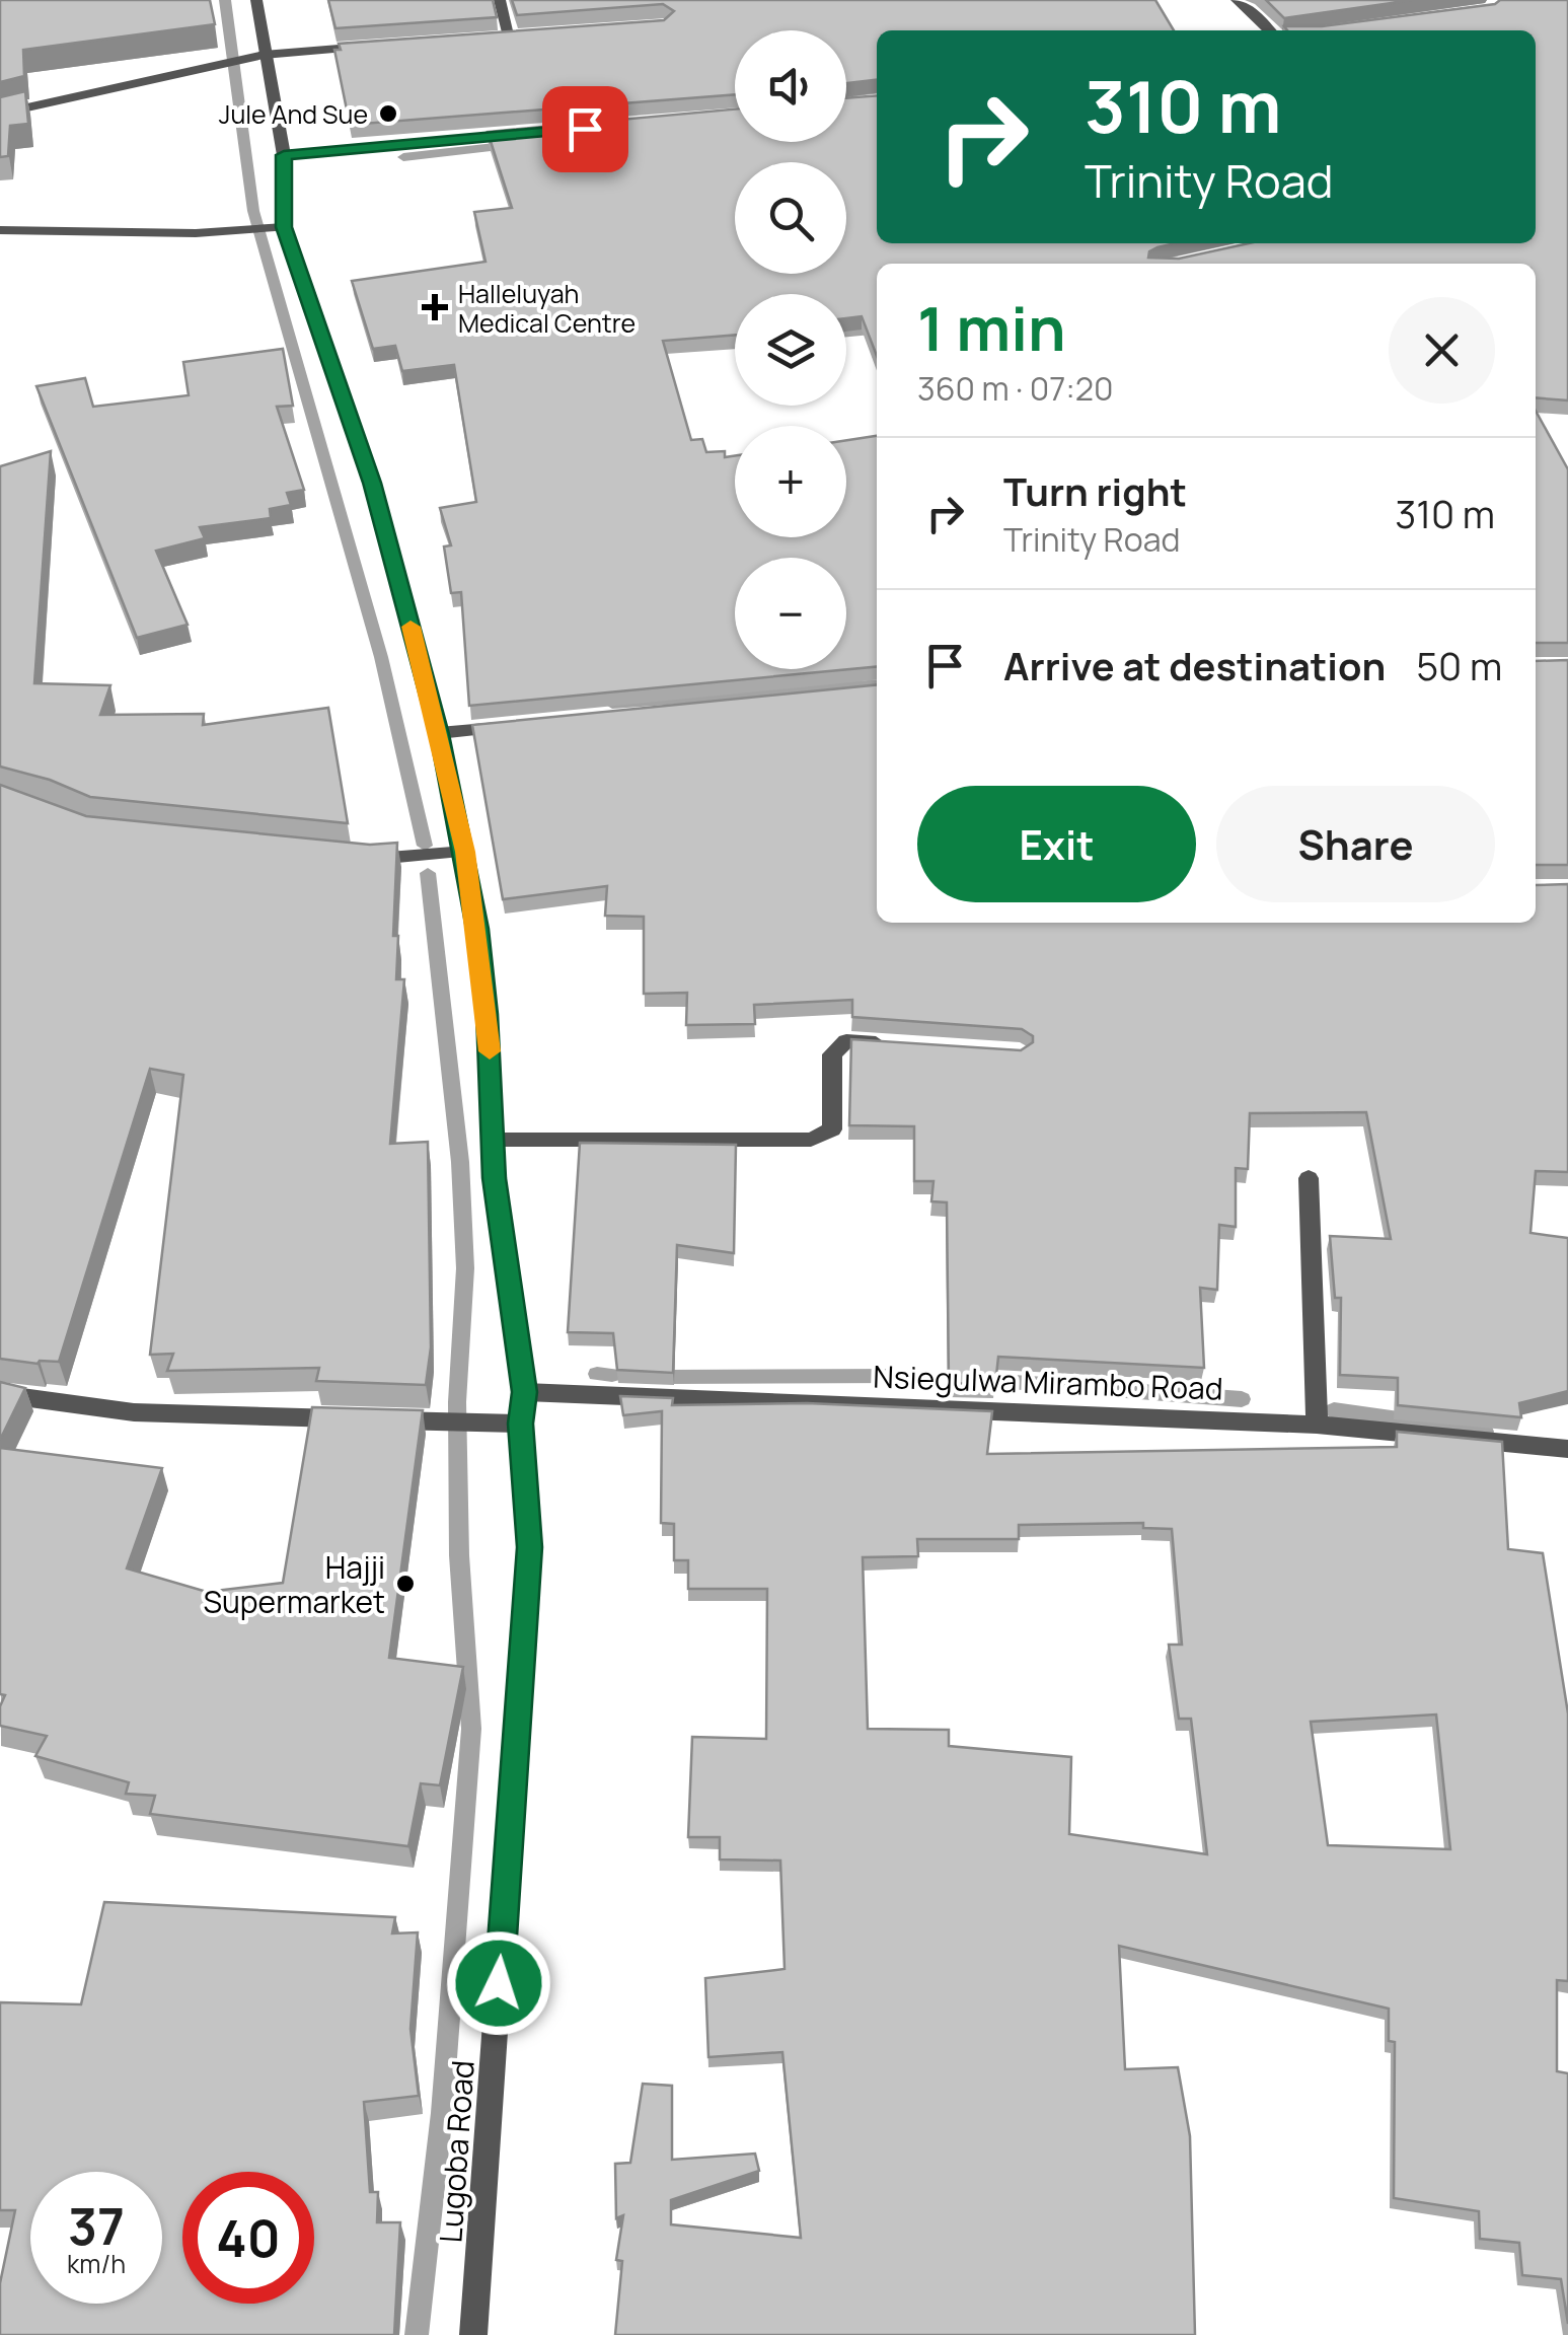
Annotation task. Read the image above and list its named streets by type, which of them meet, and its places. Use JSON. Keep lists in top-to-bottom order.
{
  "streets": {
    "street": ["Nsiegulwa Mirambo Road", "Lugoba Road"]
  },
  "crossings": [
    ["Nsiegulwa Mirambo Road", "Lugoba Road"]
  ],
  "places": {
    "other": ["Jule And Sue", "Hajji Supermarket"],
    "health": ["Halleluyah Medical Centre"]
  },
  "page": {
    "map_buttons": ["+", "−"],
    "turn": ["310 m", "Trinity Road"],
    "heading": ["1 min", "360 m · 07:20"],
    "list": [
      {
        "name": "Turn right",
        "note": "Trinity Road",
        "value": "310 m"
      },
      {
        "name": "Arrive at destination",
        "value": "50 m"
      }
    ],
    "buttons": ["Exit", "Share"],
    "speed": "37 km/h",
    "limit": "40"
  }
}
